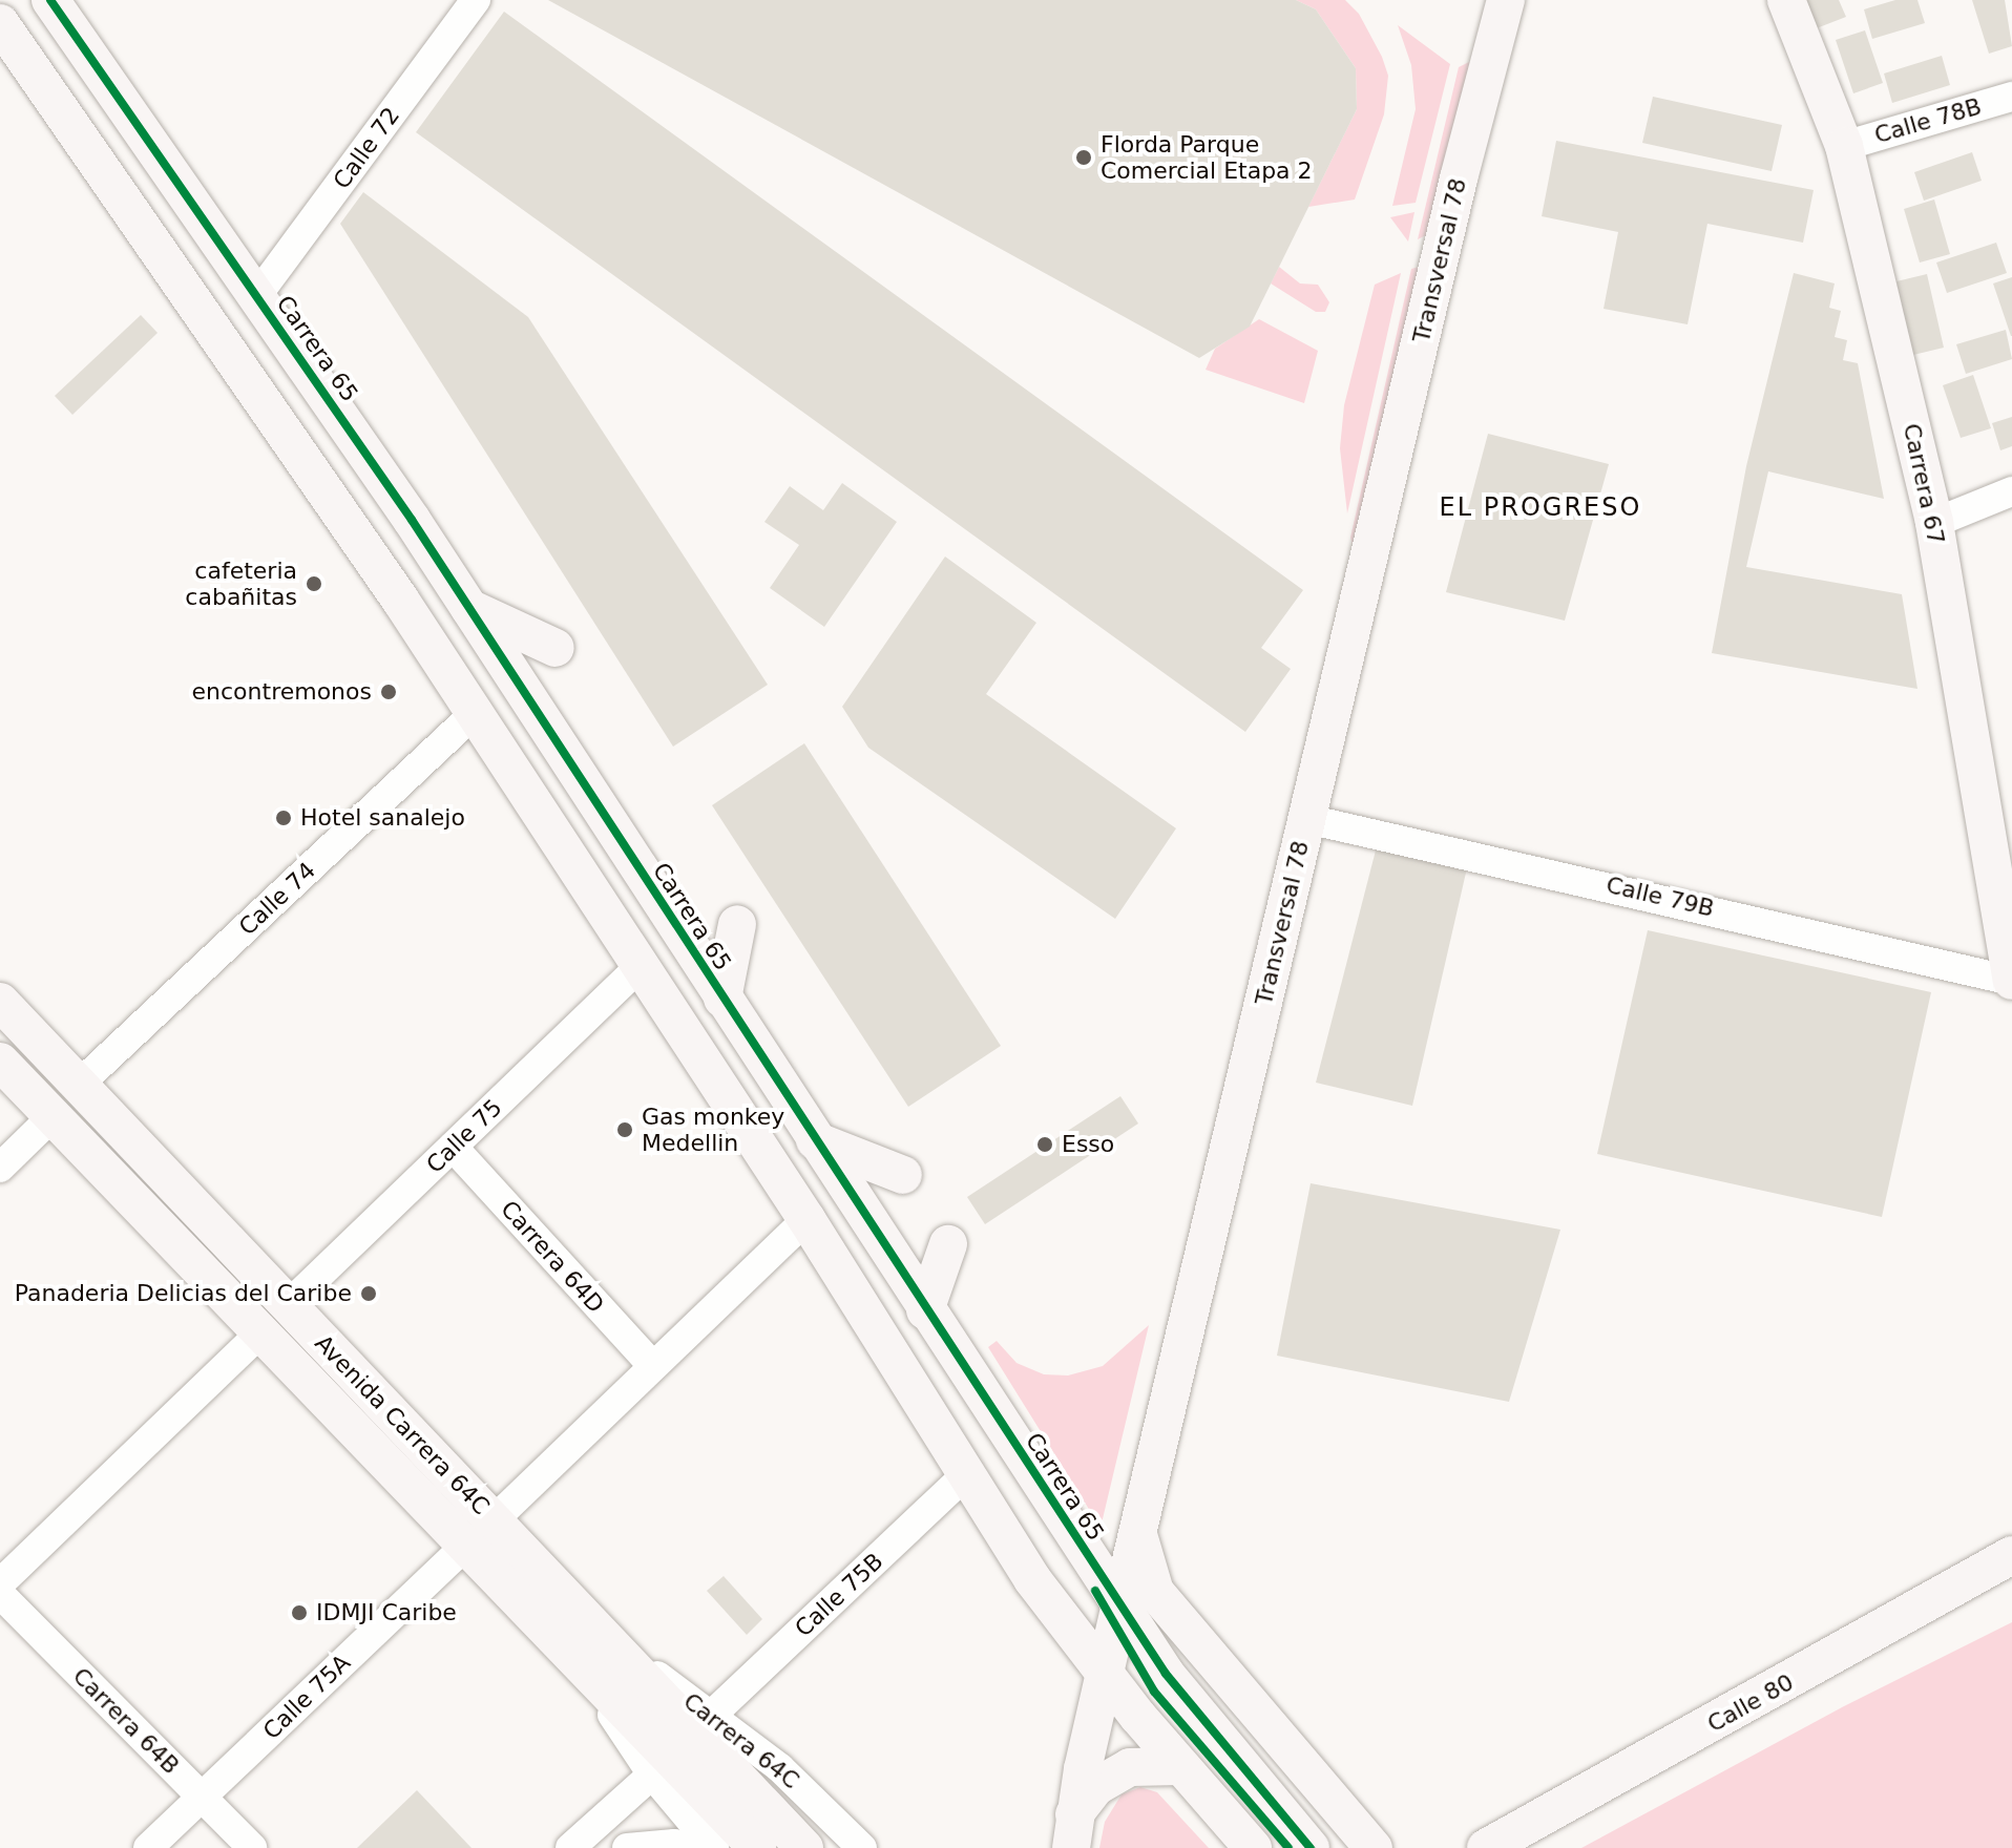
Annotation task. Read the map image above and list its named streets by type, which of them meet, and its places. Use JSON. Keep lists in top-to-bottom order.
{
  "streets": {
    "main road": [
      "Transversal 78",
      "Carrera 65",
      "Carrera 67",
      "Avenida Carrera 64C",
      "Calle 80"
    ],
    "street": [
      "Calle 78B",
      "Calle 72",
      "Calle 79B",
      "Calle 74",
      "Calle 75",
      "Carrera 64D",
      "Calle 75B",
      "Calle 75A",
      "Carrera 64B",
      "Carrera 64C"
    ]
  },
  "crossings": [
    ["Calle 78B", "Carrera 67"],
    ["Calle 72", "Carrera 65"],
    ["Transversal 78", "Carrera 65"],
    ["Transversal 78", "Calle 79B"],
    ["Carrera 67", "Calle 79B"],
    ["Calle 74", "Avenida Carrera 64C"],
    ["Calle 75", "Carrera 64D"],
    ["Calle 75", "Avenida Carrera 64C"],
    ["Avenida Carrera 64C", "Calle 75A"],
    ["Avenida Carrera 64C", "Carrera 64C"],
    ["Calle 75B", "Carrera 64C"],
    ["Calle 75A", "Carrera 64B"]
  ],
  "districts": ["EL PROGRESO"],
  "places": [
    "Florda Parque Comercial Etapa 2",
    "cafeteria cabañitas",
    "encontremonos",
    "Hotel sanalejo",
    "Gas monkey Medellin",
    "Esso",
    "Panaderia Delicias del Caribe",
    "IDMJI Caribe"
  ]
}
